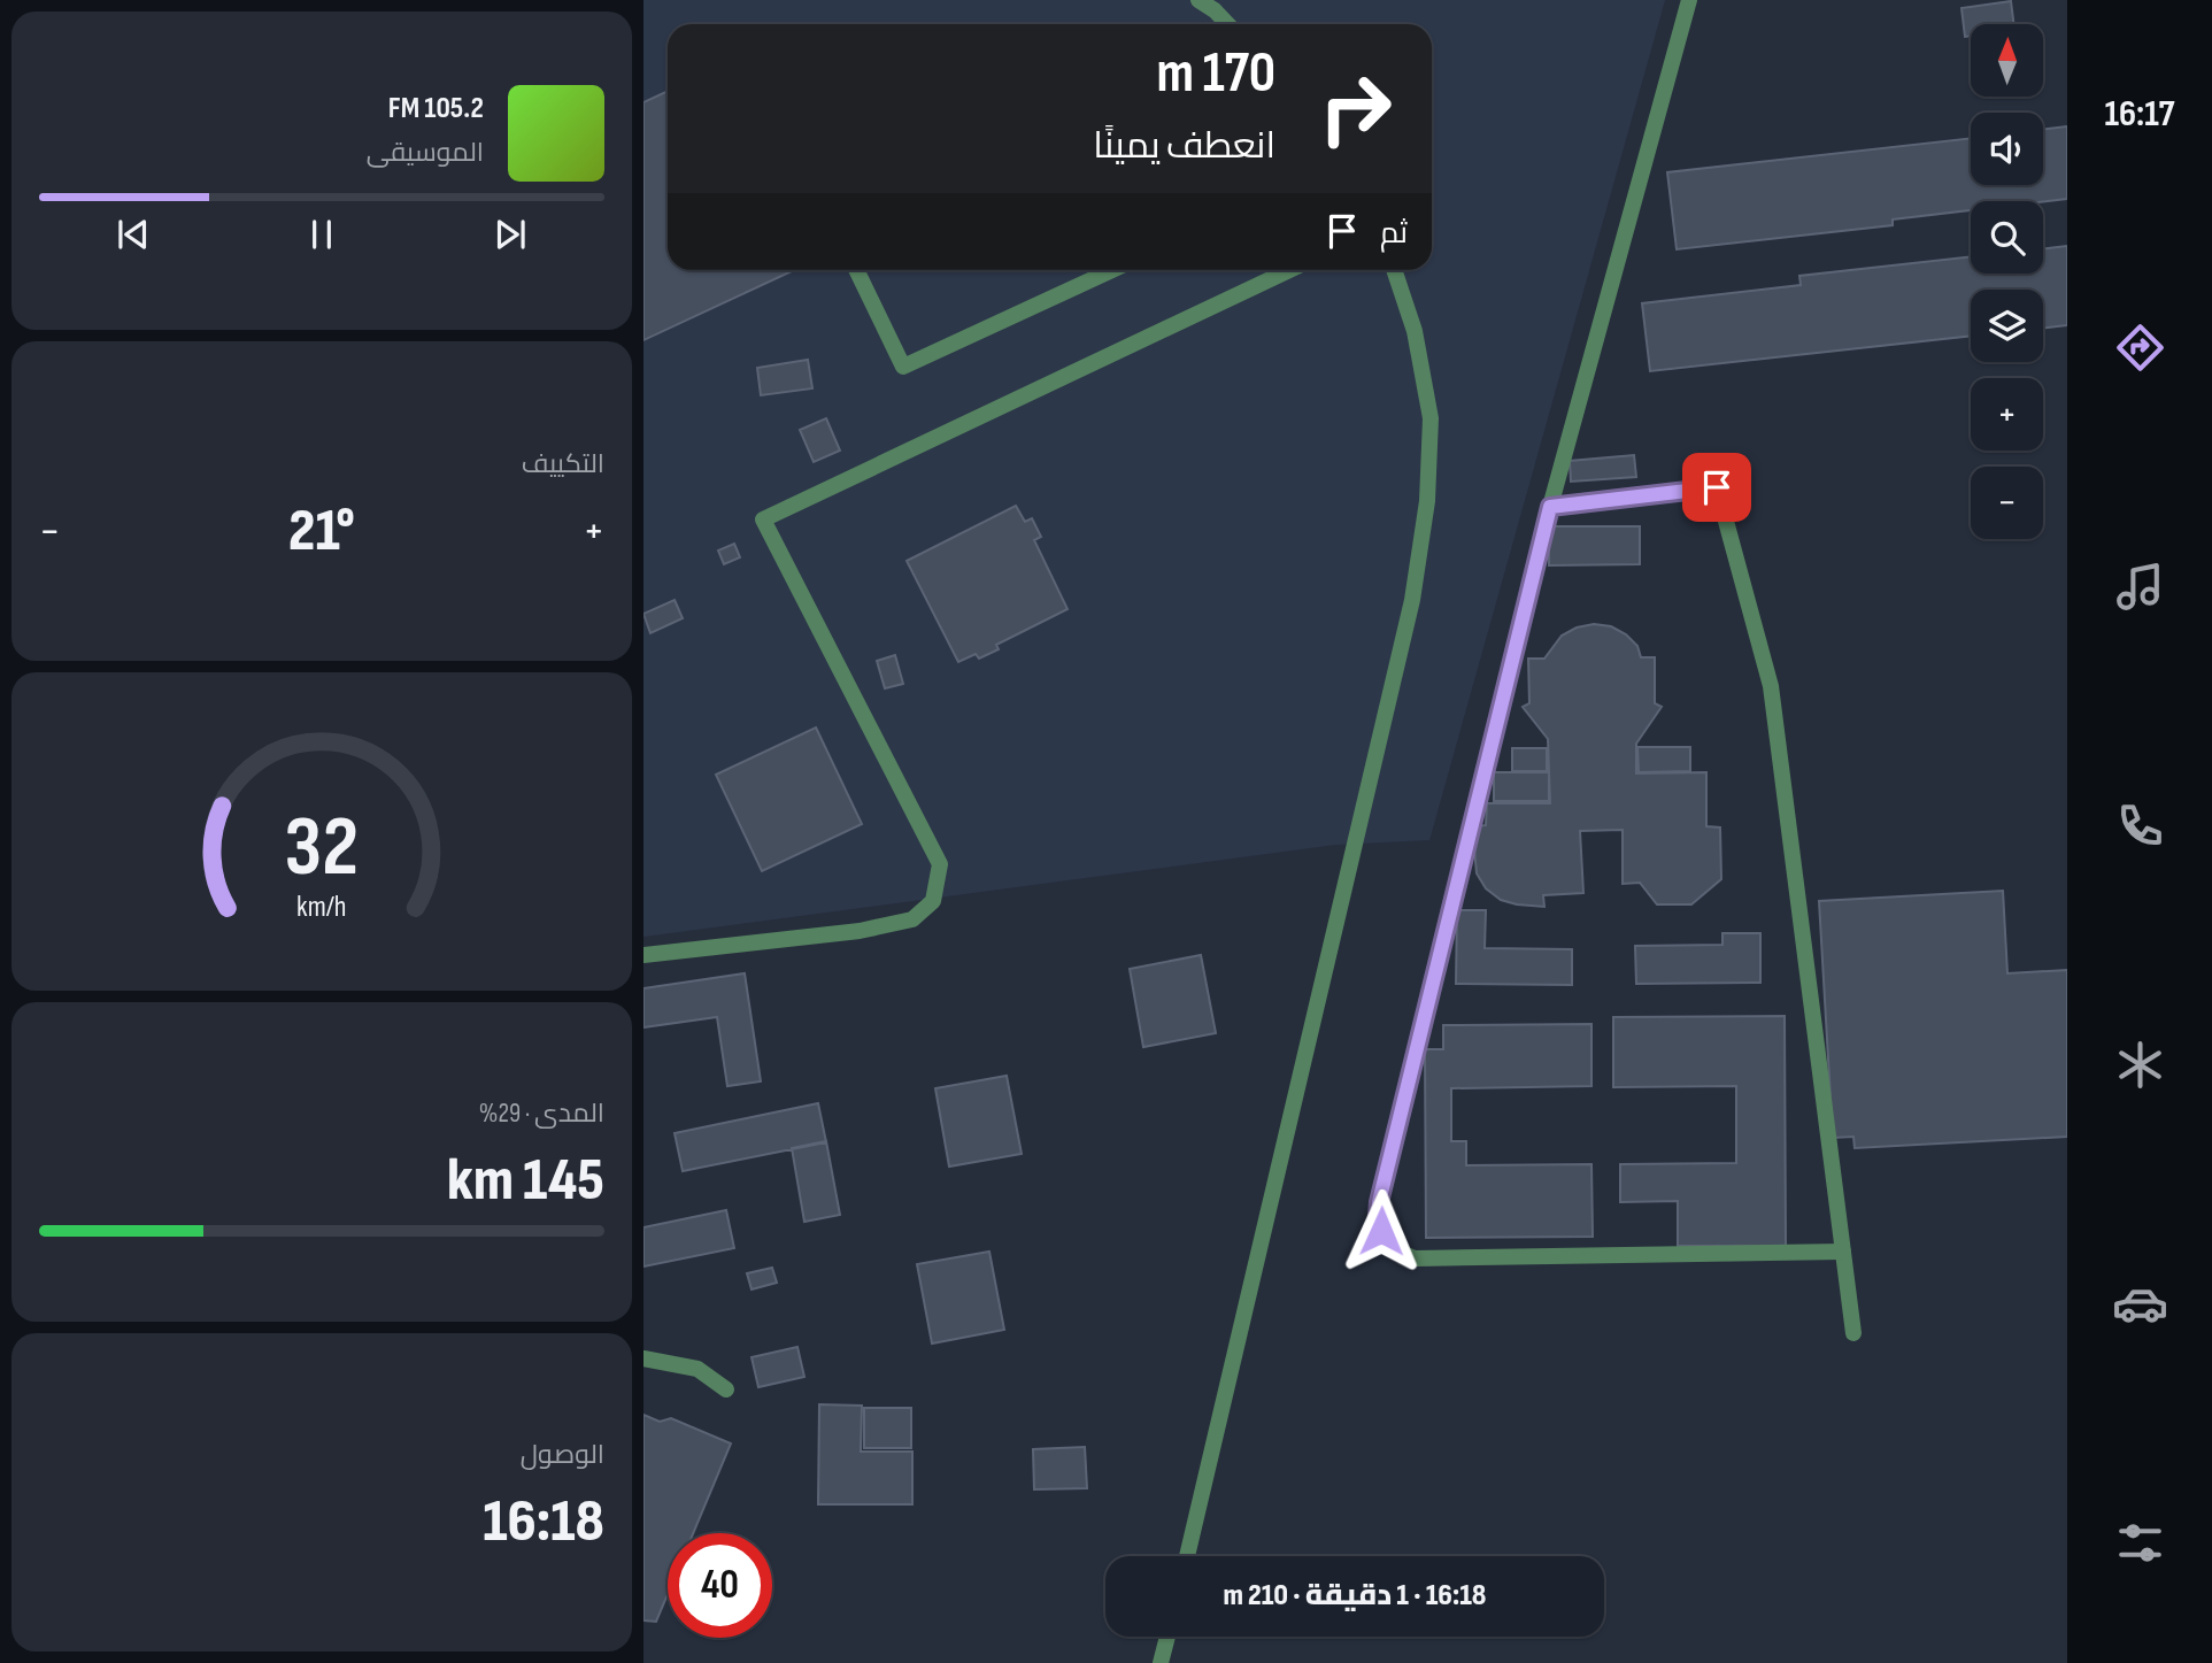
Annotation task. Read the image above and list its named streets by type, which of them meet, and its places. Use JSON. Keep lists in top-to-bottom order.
{
  "north": "top",
  "page": {
    "tabs": "16:17",
    "map_buttons": ["+", "−"],
    "turn": ["170 m", "انعطف يمينًا"],
    "song": ["105.2 FM", "الموسيقى"],
    "then": "ثم",
    "tile": [
      "التكييف",
      ["المدى · 29%", "145 km"],
      ["الوصول", "16:18"]
    ],
    "heat": ["−", "21°", "+"],
    "limit": "40",
    "trip": "16:18 · 1 دقيقة · 210 m",
    "gauge": ["32", "km/h"]
  }
}
